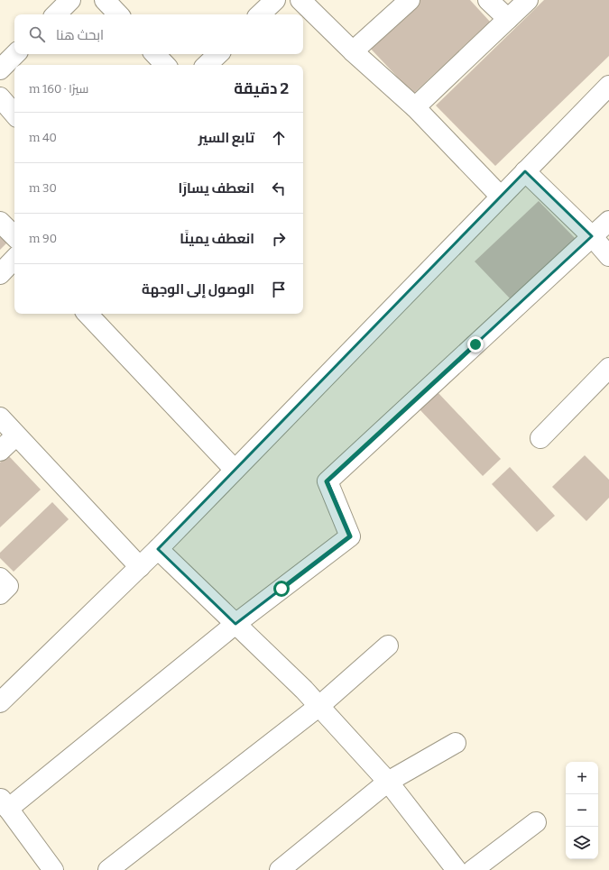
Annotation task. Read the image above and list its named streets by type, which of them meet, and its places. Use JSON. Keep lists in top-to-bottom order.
{
  "page": {
    "search": "ابحث هنا",
    "heading": ["2 دقيقة", "سيرًا · 160 m"],
    "list": [
      ["تابع السير", "40 m"],
      ["انعطف يسارًا", "30 m"],
      ["انعطف يمينًا", "90 m"],
      "الوصول إلى الوجهة"
    ],
    "map_buttons": ["+", "−"]
  }
}
